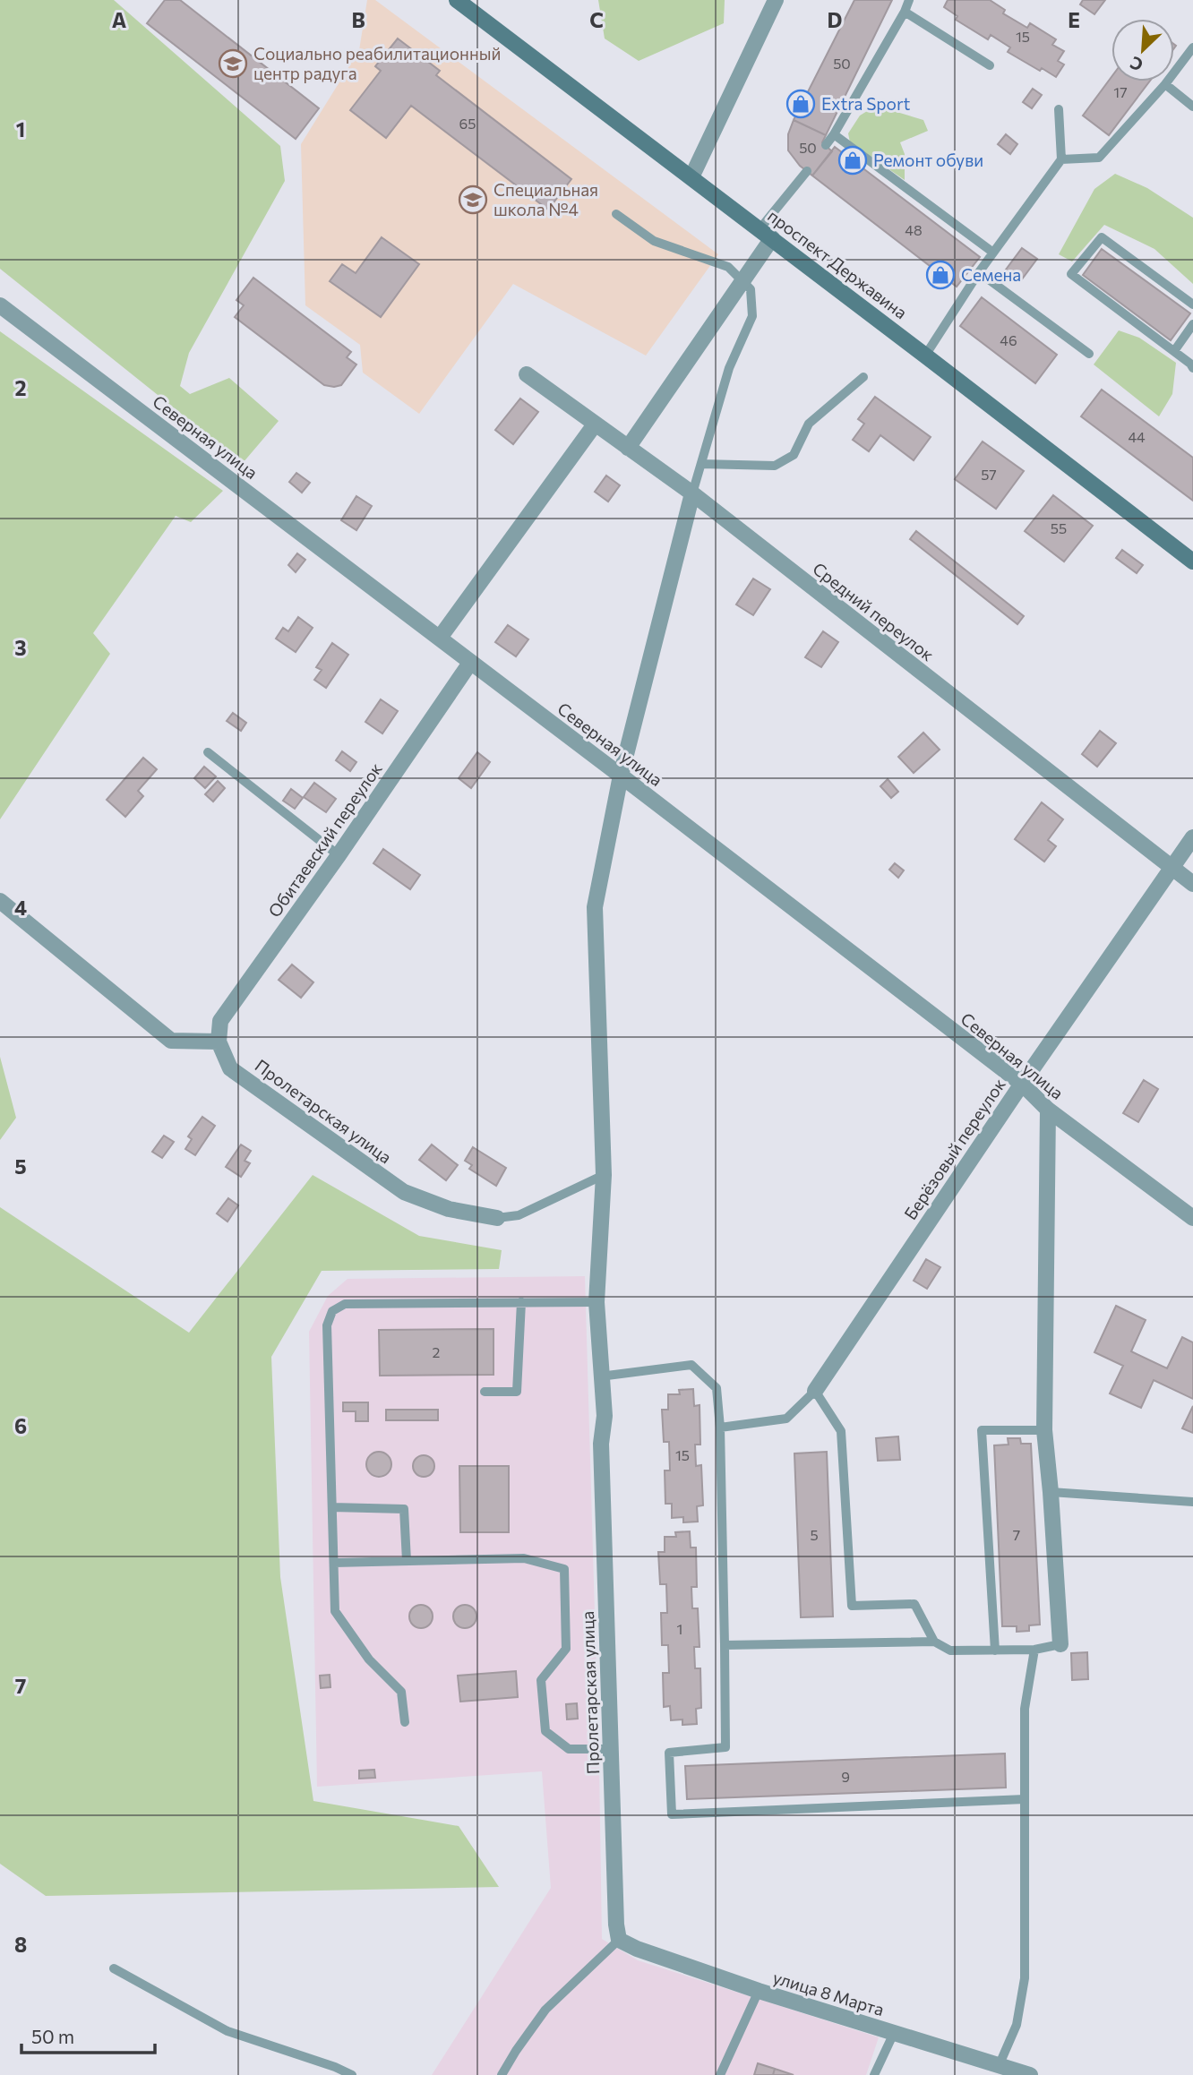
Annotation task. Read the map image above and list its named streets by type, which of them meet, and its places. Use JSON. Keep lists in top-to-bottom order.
{
  "streets": {
    "main road": ["проспект Державина"],
    "street": [
      "Северная улица",
      "Средний переулок",
      "Обитаевский переулок",
      "Пролетарская улица",
      "Берёзовый переулок",
      "улица 8 Марта"
    ]
  },
  "crossings": [
    ["Северная улица", "Обитаевский переулок"],
    ["Северная улица", "Пролетарская улица"],
    ["Северная улица", "Берёзовый переулок"],
    ["Средний переулок", "Пролетарская улица"],
    ["Средний переулок", "Берёзовый переулок"],
    ["Обитаевский переулок", "Пролетарская улица"],
    ["Пролетарская улица", "улица 8 Марта"]
  ],
  "places": {
    "school or university": ["Социально реабилитационный центр радуга", "Специальная школа №4"],
    "shop": ["Extra Sport", "Ремонт обуви", "Семена"]
  },
  "house_numbers": [
    "15",
    "50",
    "17",
    "65",
    "50",
    "48",
    "46",
    "44",
    "57",
    "55",
    "2",
    "15",
    "5",
    "7",
    "1",
    "9"
  ],
  "scale_bar": "50 m",
  "north": "bottom left",
  "grid": {
    "columns": [
      "A",
      "B",
      "C",
      "D",
      "E"
    ],
    "rows": [
      "1",
      "2",
      "3",
      "4",
      "5",
      "6",
      "7",
      "8"
    ]
  }
}
